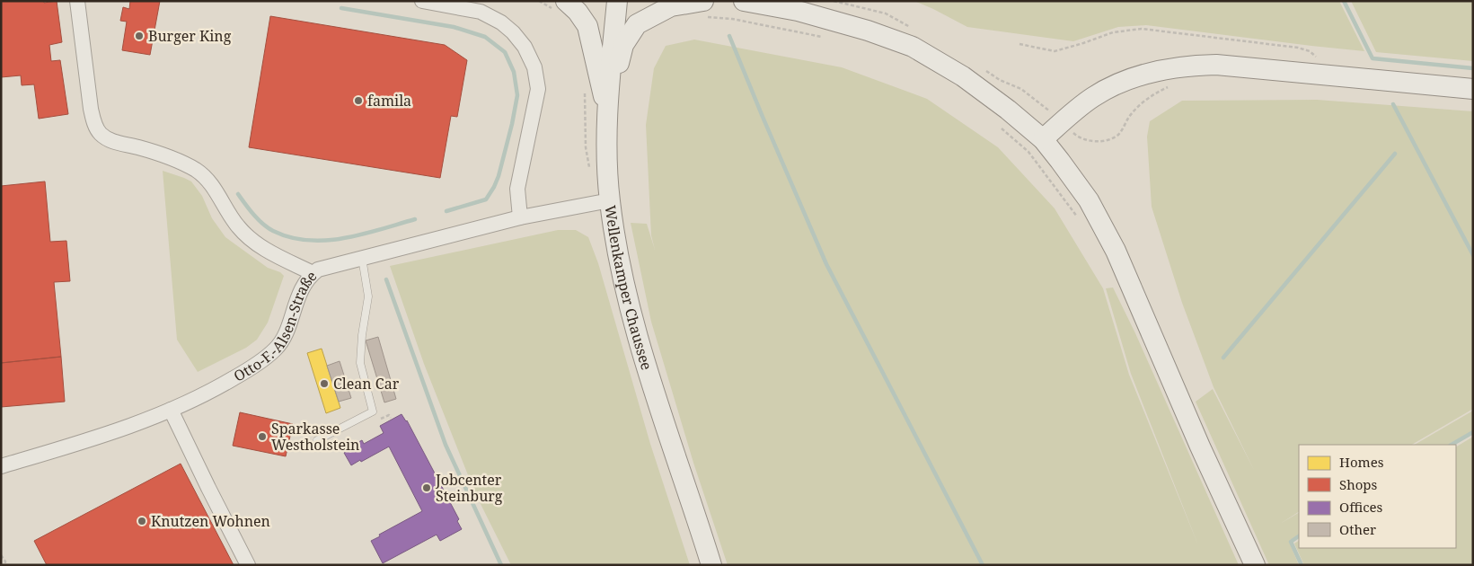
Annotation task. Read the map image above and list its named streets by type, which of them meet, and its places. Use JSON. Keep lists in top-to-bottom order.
{
  "streets": {
    "main road": ["Wellenkamper Chaussee"],
    "street": ["Otto-F.-Alsen-Straße"]
  },
  "crossings": [
    ["Wellenkamper Chaussee", "Otto-F.-Alsen-Straße"]
  ],
  "places": [
    "Burger King",
    "famila",
    "Clean Car",
    "Sparkasse Westholstein",
    "Jobcenter Steinburg",
    "Knutzen Wohnen"
  ],
  "legend": [
    "Homes",
    "Shops",
    "Offices",
    "Other"
  ]
}
